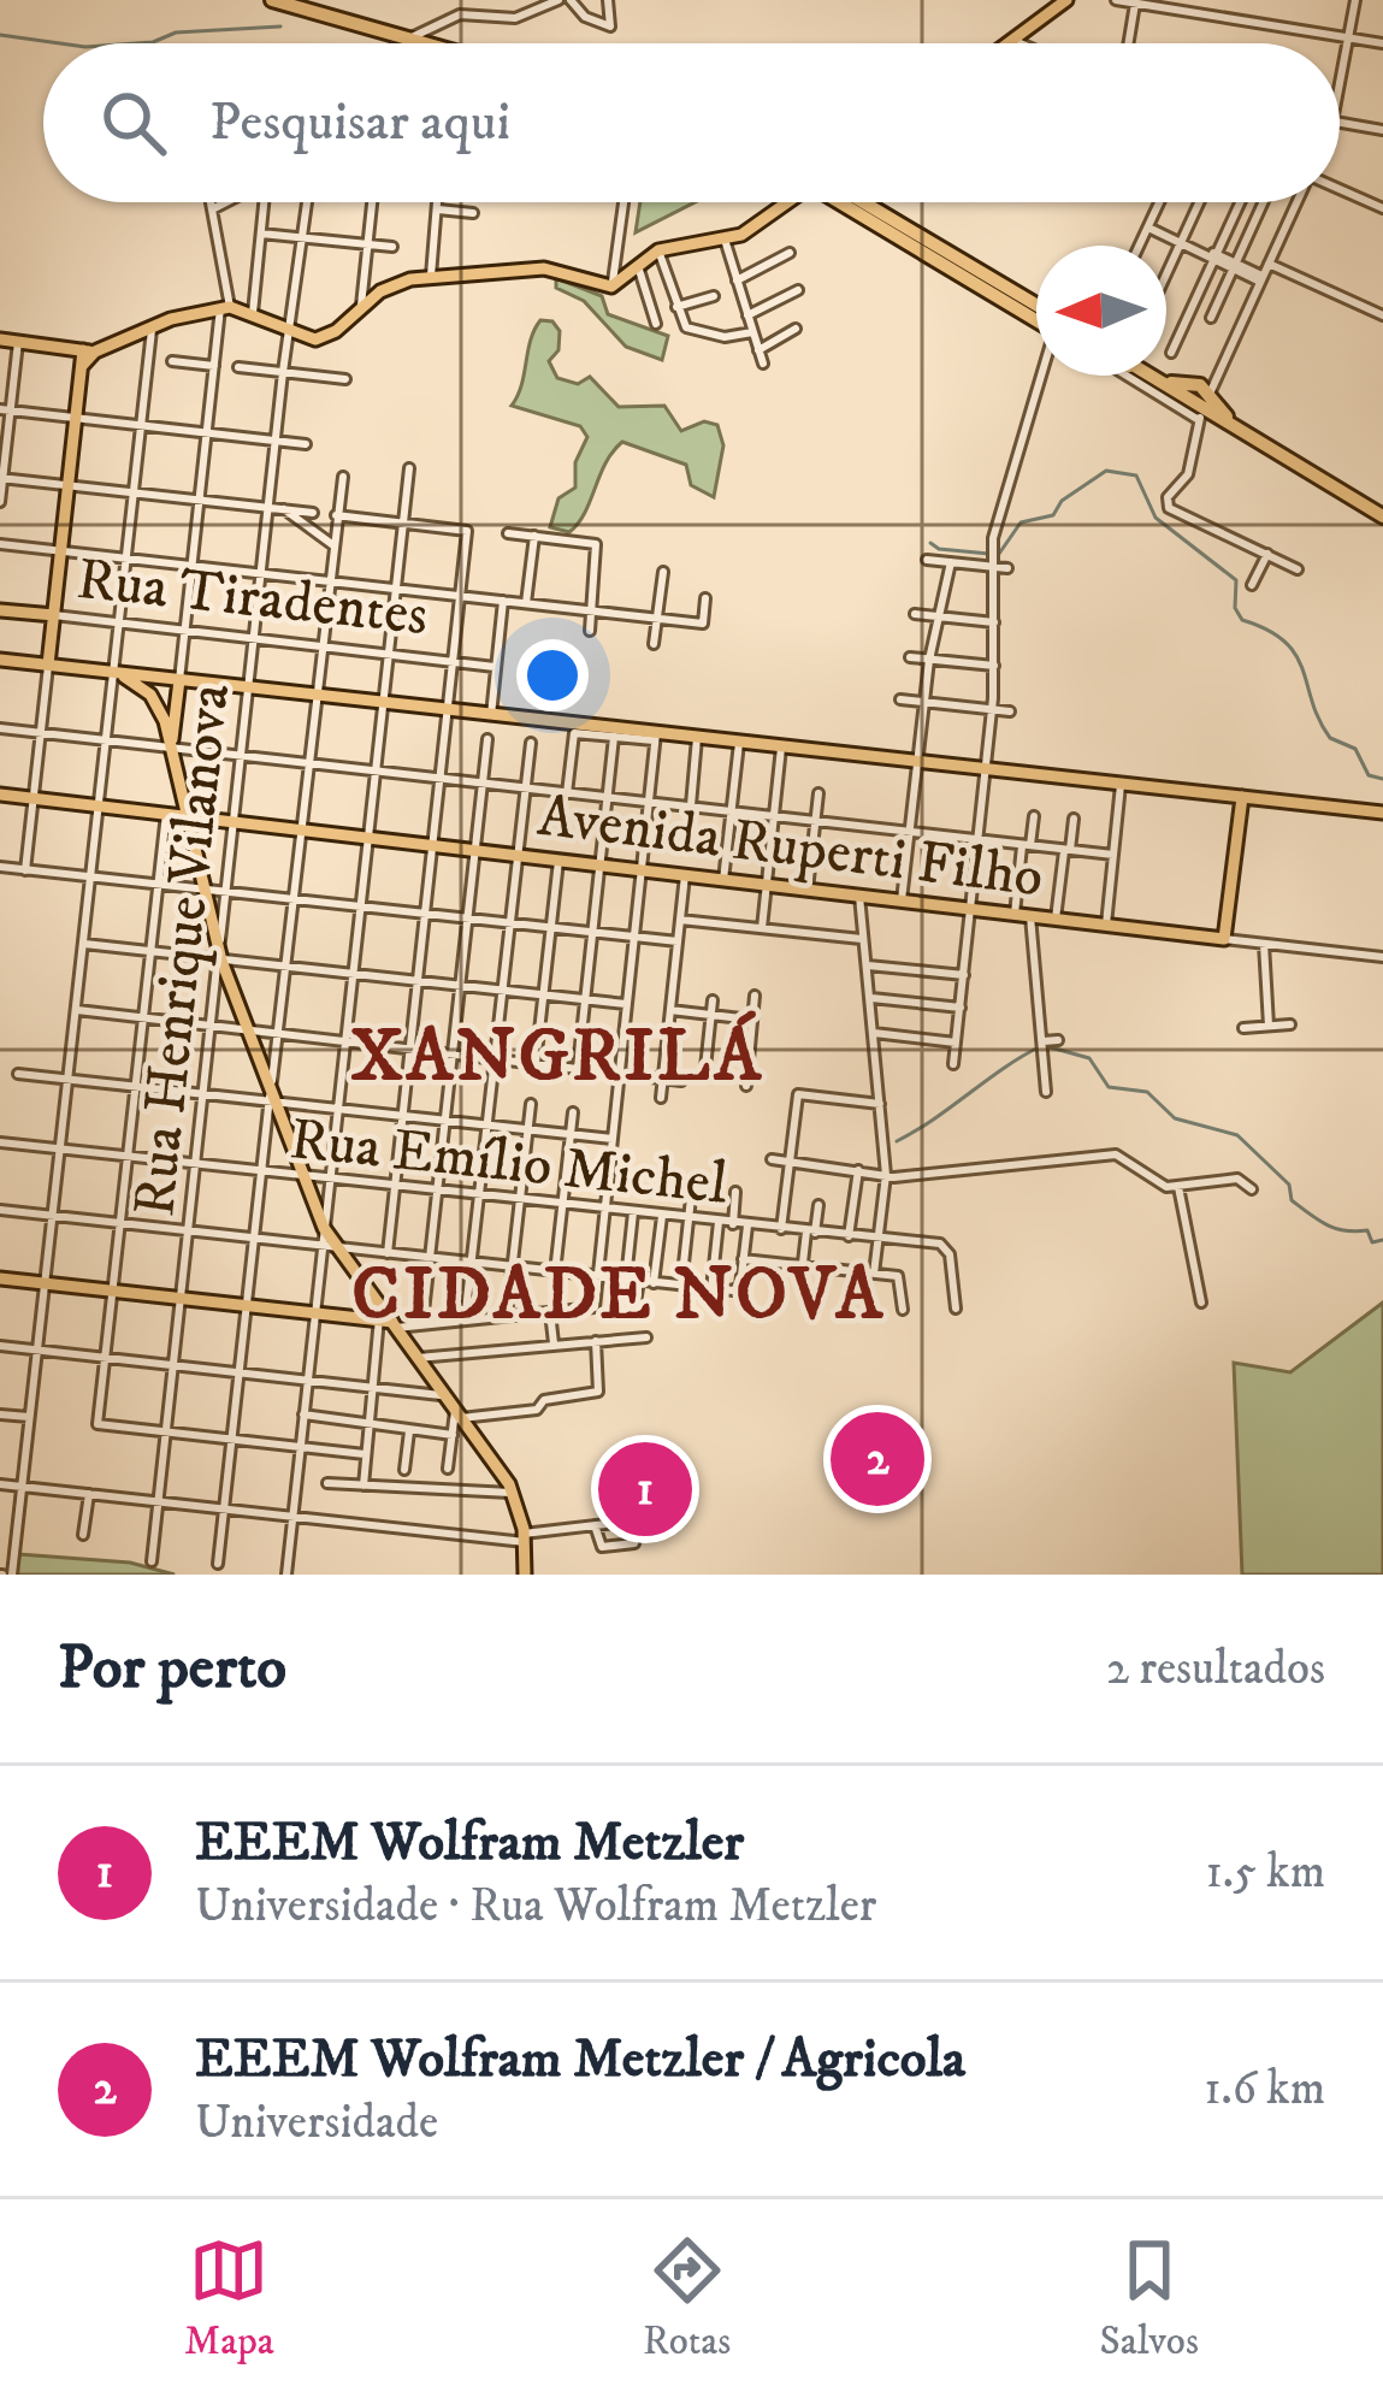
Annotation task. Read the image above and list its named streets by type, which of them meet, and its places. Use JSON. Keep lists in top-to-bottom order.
{
  "streets": {
    "main road": ["Rua Tiradentes", "Avenida Ruperti Filho"],
    "street": ["Rua Henrique Vilanova", "Rua Emílio Michel"]
  },
  "crossings": [
    ["Rua Tiradentes", "Rua Henrique Vilanova"],
    ["Avenida Ruperti Filho", "Rua Henrique Vilanova"],
    ["Rua Henrique Vilanova", "Rua Emílio Michel"]
  ],
  "districts": ["XANGRILÁ", "CIDADE NOVA"],
  "north": "left",
  "page": {
    "search": "Pesquisar aqui",
    "pins": ["2", "1"],
    "heading": ["Por perto", "2 resultados"],
    "list": [
      {
        "mark": "1",
        "name": "EEEM Wolfram Metzler",
        "note": "Universidade · Rua Wolfram Metzler",
        "value": "1.5 km"
      },
      {
        "mark": "2",
        "name": "EEEM Wolfram Metzler / Agricola",
        "note": "Universidade",
        "value": "1.6 km"
      }
    ],
    "nav": ["Mapa", "Rotas", "Salvos"]
  }
}
